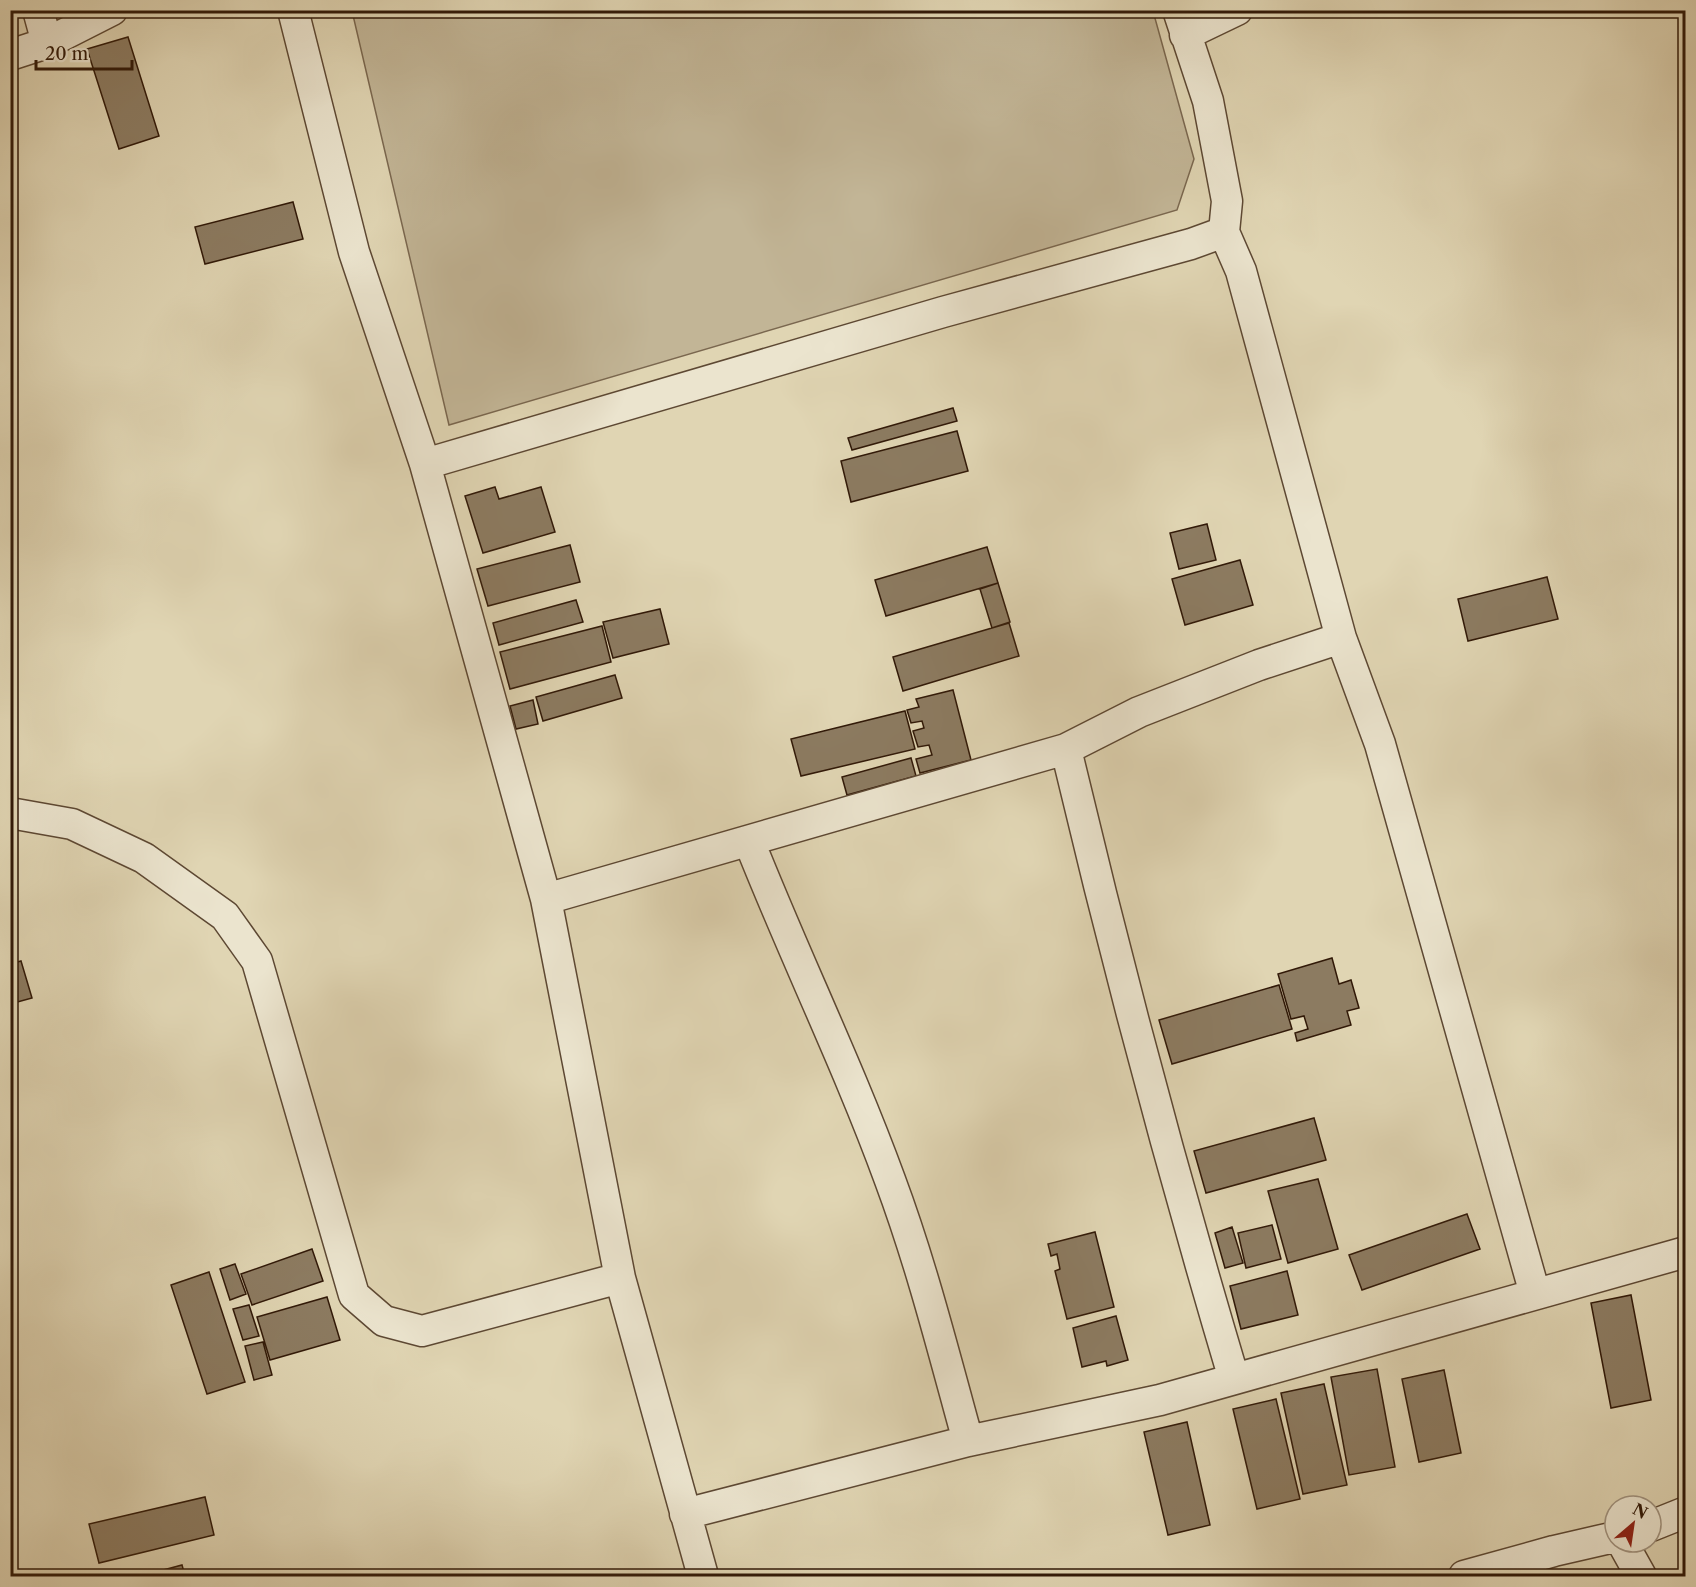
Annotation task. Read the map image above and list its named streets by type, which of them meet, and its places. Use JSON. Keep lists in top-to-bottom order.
{
  "scale_bar": "20 m",
  "north": "top right"
}
